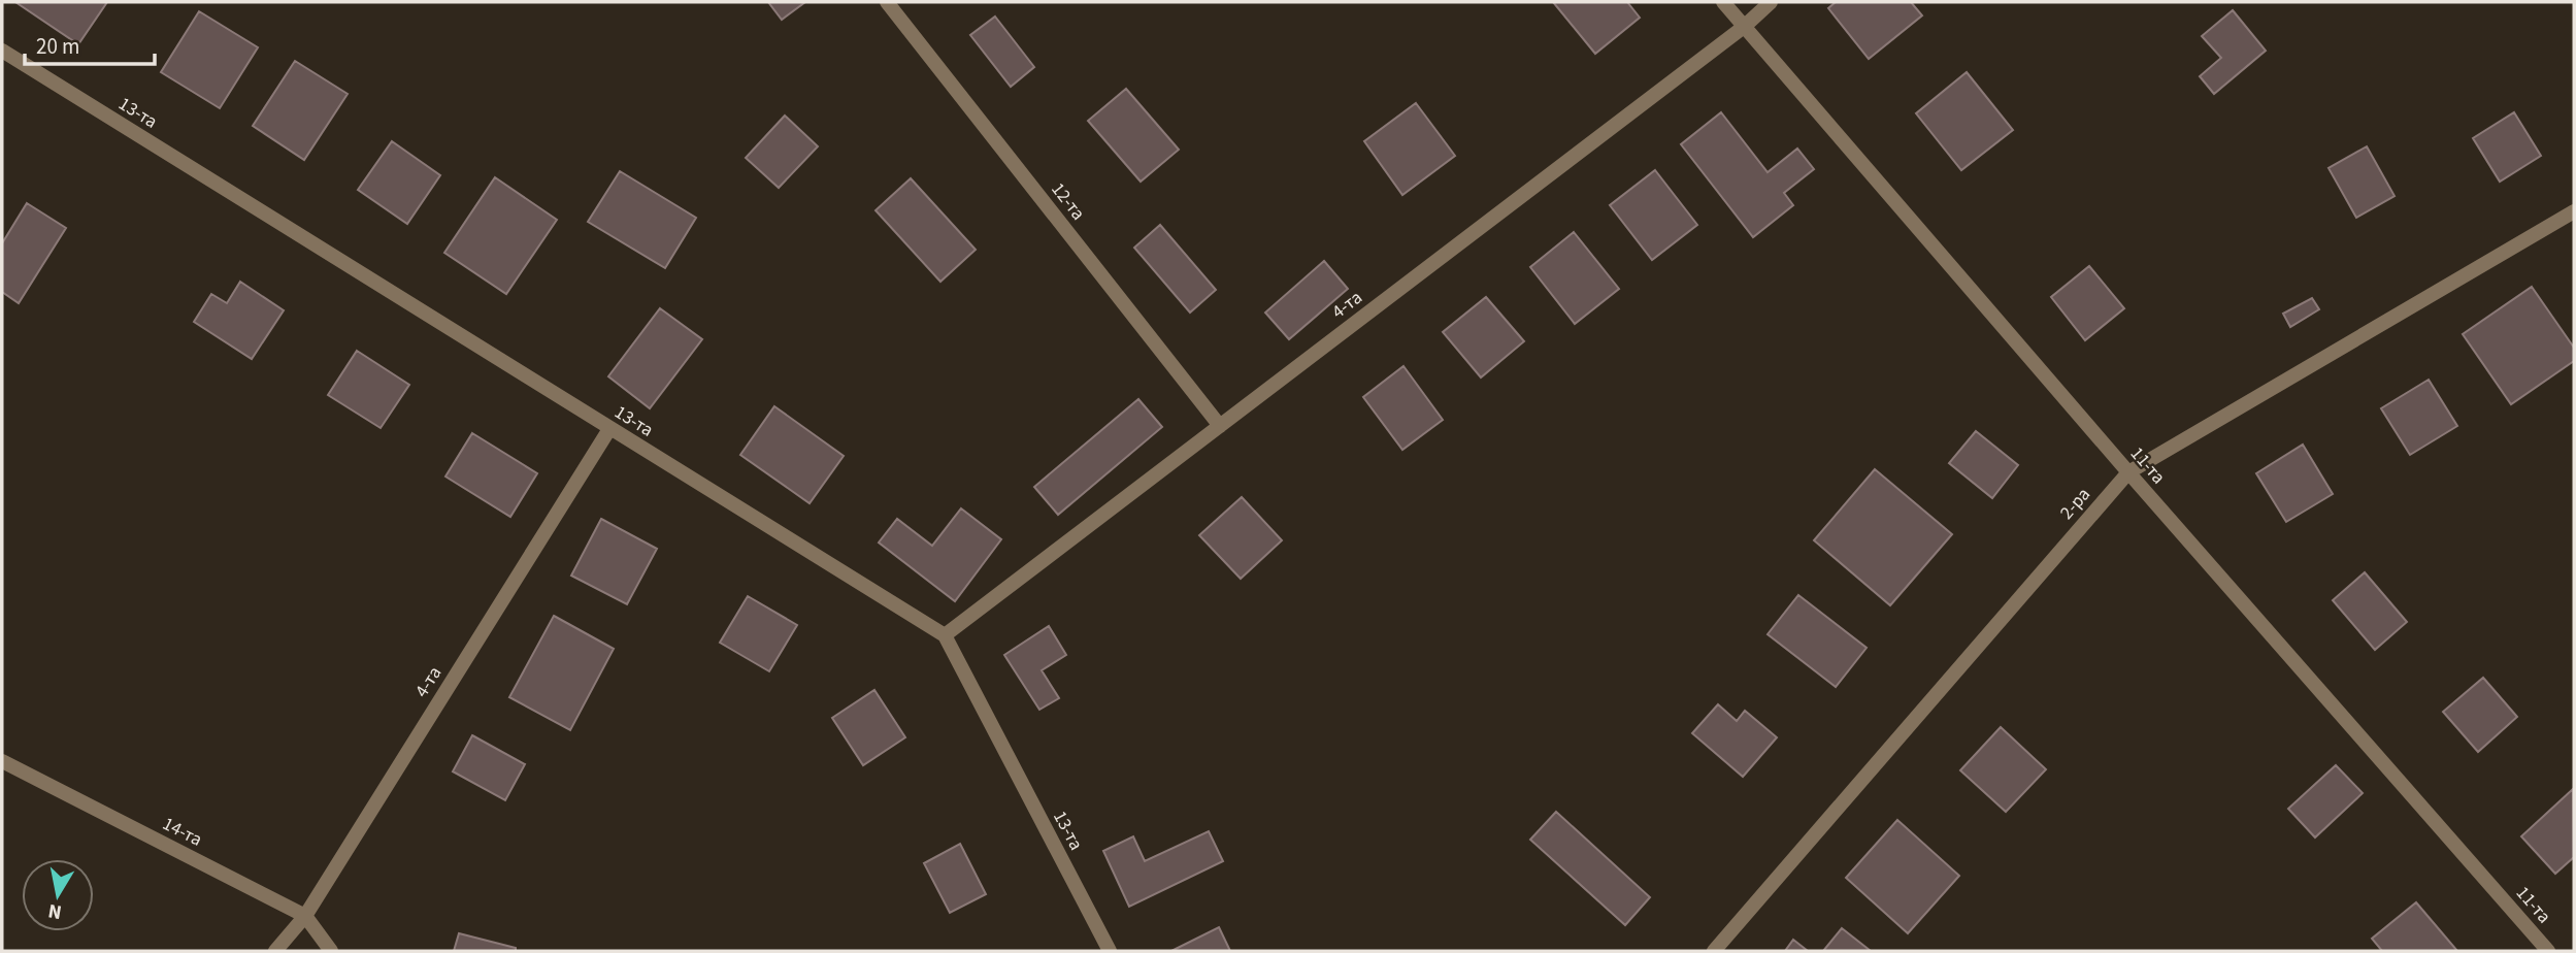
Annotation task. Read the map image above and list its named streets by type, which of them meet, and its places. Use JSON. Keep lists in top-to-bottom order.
{
  "streets": {
    "street": [
      "13-та",
      "12-та",
      "4-та",
      "11-та",
      "2-ра",
      "14-та"
    ]
  },
  "crossings": [
    ["13-та", "4-та"],
    ["12-та", "4-та"],
    ["4-та", "11-та"],
    ["4-та", "14-та"],
    ["11-та", "2-ра"]
  ],
  "scale_bar": "20 m",
  "north": "bottom"
}
